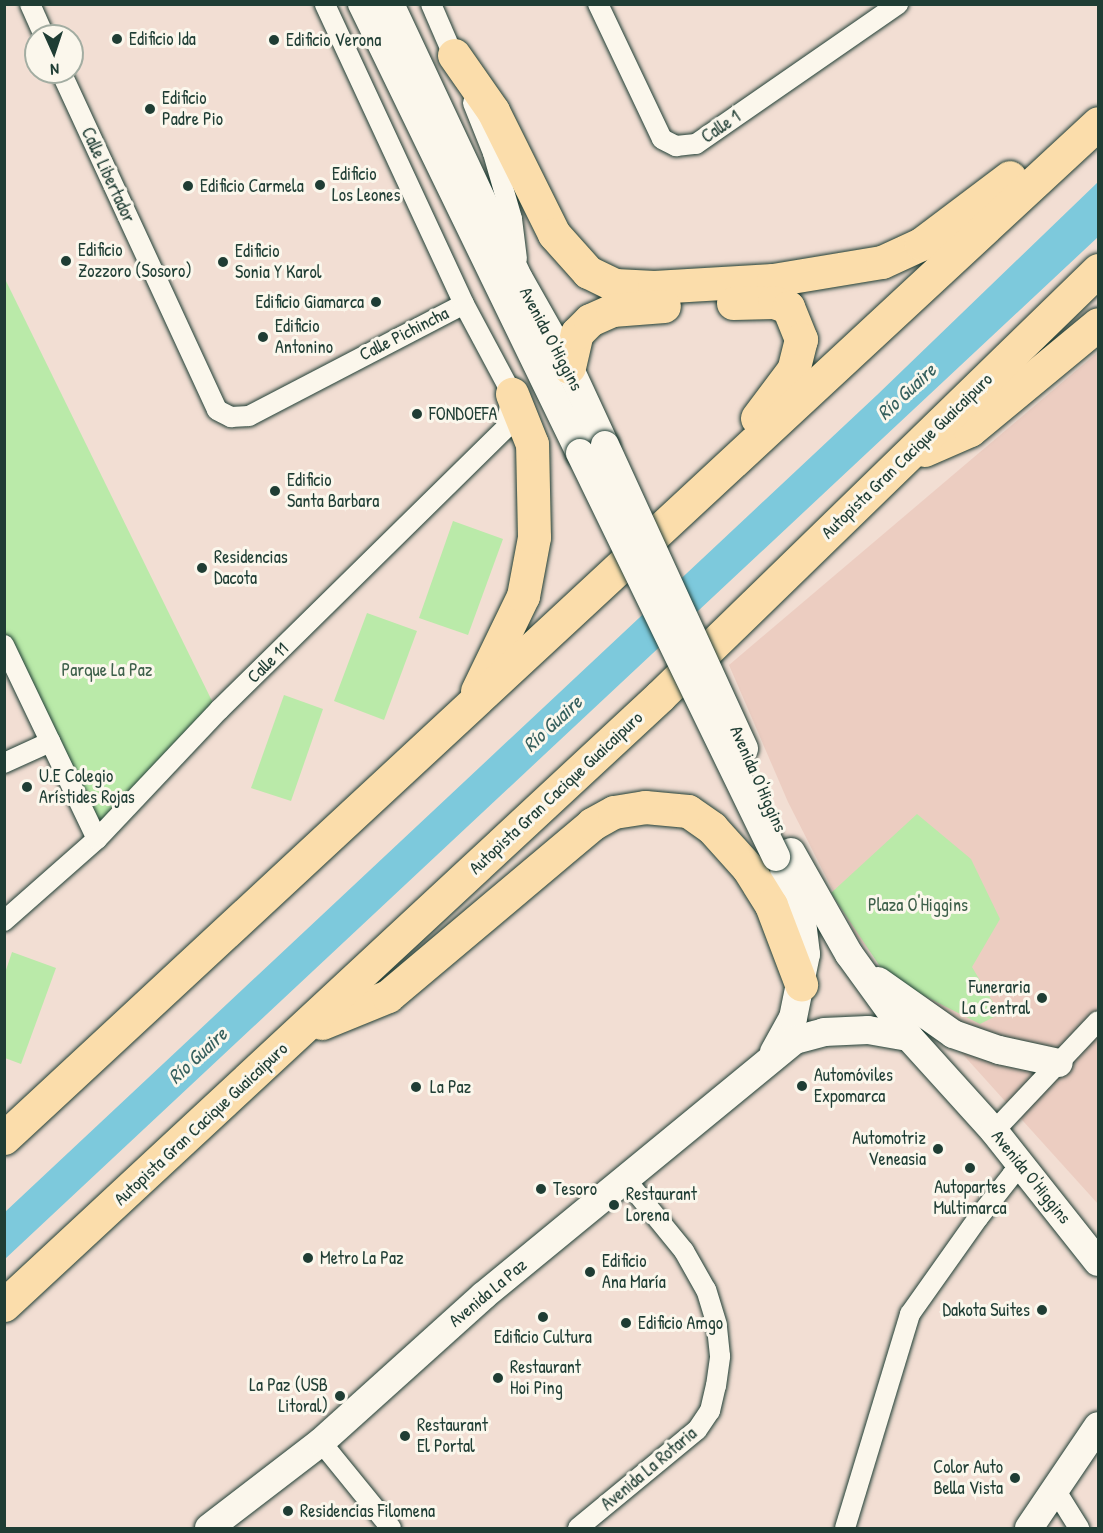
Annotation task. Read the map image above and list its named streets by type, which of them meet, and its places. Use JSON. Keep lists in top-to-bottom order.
{
  "streets": {
    "highway": ["Autopista Gran Cacique Guaicaipuro"],
    "main road": ["Avenida O'Higgins", "Avenida La Paz"],
    "street": [
      "Calle 1",
      "Calle Libertador",
      "Calle Pichincha",
      "Calle 11",
      "Avenida La Rotaria"
    ]
  },
  "crossings": [
    ["Calle Libertador", "Calle Pichincha"],
    ["Avenida O'Higgins", "Avenida La Paz"],
    ["Avenida La Paz", "Avenida La Rotaria"]
  ],
  "water": ["Río Guaire"],
  "parks": ["Parque La Paz", "Plaza O'Higgins"],
  "places": [
    "Edificio Ida",
    "Edificio Verona",
    "Edificio Padre Pio",
    "Edificio Los Leones",
    "Edificio Carmela",
    "Edificio Zozzoro (Sosoro)",
    "Edificio Sonia Y Karol",
    "Edificio Giamarca",
    "Edificio Antonino",
    "FONDOEFA",
    "Edificio Santa Barbara",
    "Residencias Dacota",
    "U.E Colegio Arístides Rojas",
    "Funeraria La Central",
    "Automóviles Expomarca",
    "La Paz",
    "Automotriz Veneasia",
    "Autopartes Multimarca",
    "Tesoro",
    "Restaurant Lorena",
    "Metro La Paz",
    "Edificio Ana María",
    "Dakota Suites",
    "Edificio Cultura",
    "Edificio Amgo",
    "Restaurant Hoi Ping",
    "La Paz (USB Litoral)",
    "Restaurant El Portal",
    "Color Auto Bella Vista",
    "Residencias Filomena"
  ],
  "north": "bottom"
}
